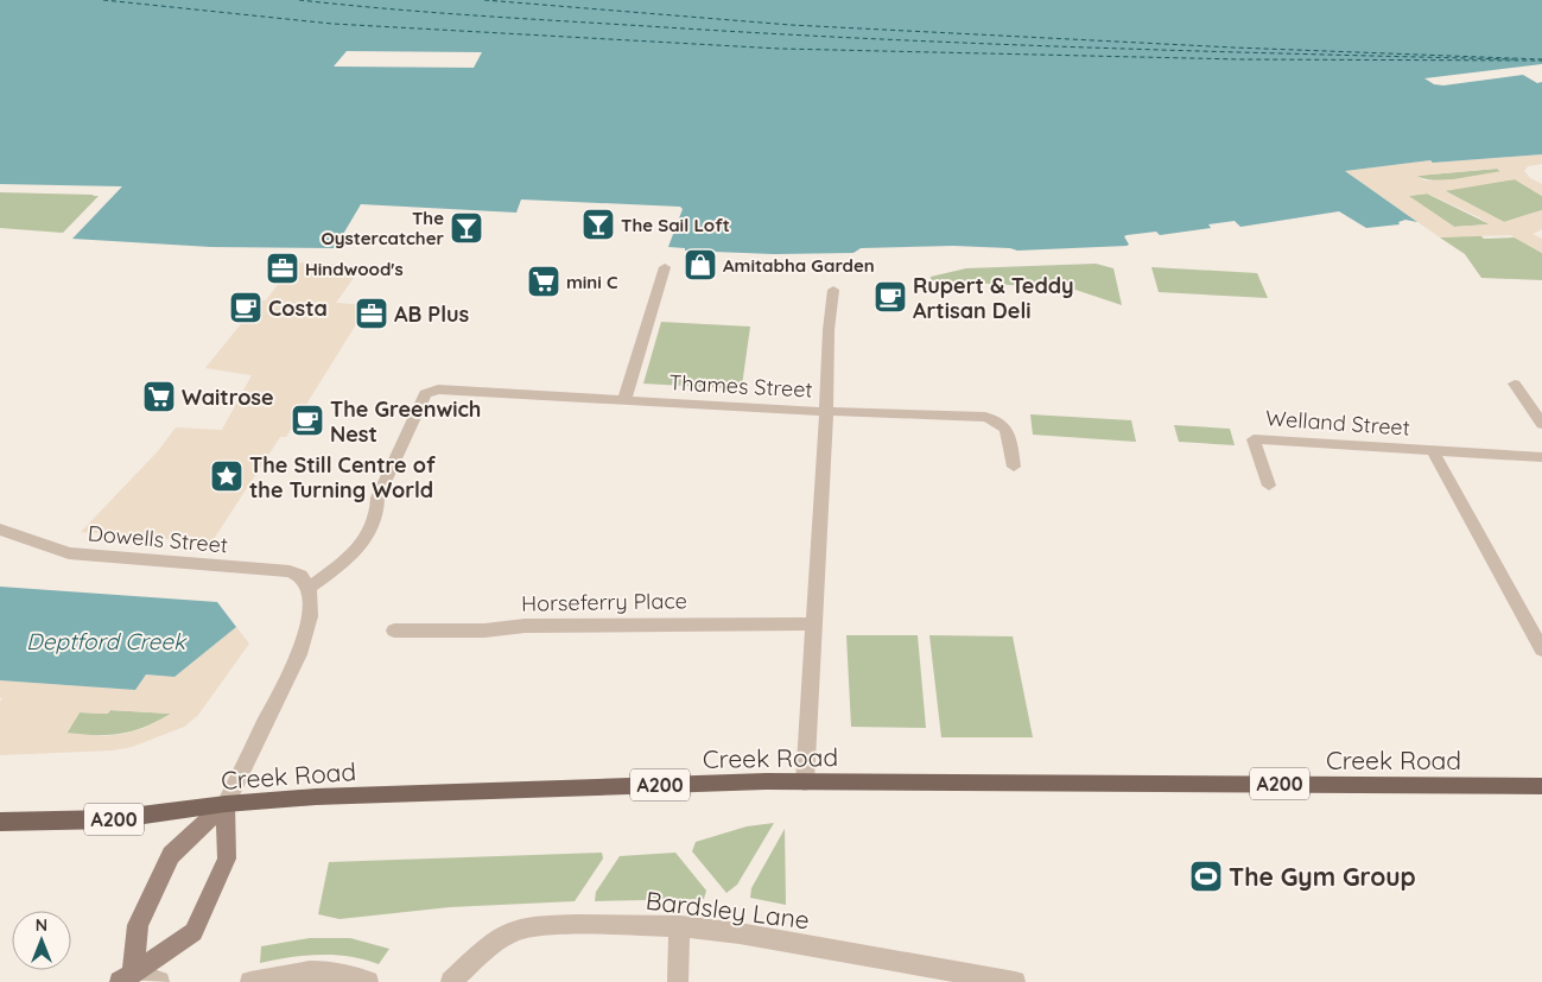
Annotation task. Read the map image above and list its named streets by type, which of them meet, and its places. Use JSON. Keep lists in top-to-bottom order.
{
  "streets": {
    "main road": ["Creek Road", "A200"],
    "street": [
      "Thames Street",
      "Welland Street",
      "Dowells Street",
      "Horseferry Place",
      "Bardsley Lane"
    ]
  },
  "crossings": [
    ["Thames Street", "Dowells Street"]
  ],
  "water": ["Deptford Creek"],
  "places": {
    "bar": ["The Sail Loft", "The Oystercatcher"],
    "shop": ["Amitabha Garden"],
    "office": ["Hindwood's", "AB Plus"],
    "supermarket": ["mini C", "Waitrose"],
    "cafe": ["Rupert & Teddy Artisan Deli", "Costa", "The Greenwich Nest"],
    "place": ["The Still Centre of the Turning World"],
    "sports": ["The Gym Group"]
  },
  "north": "top"
}
